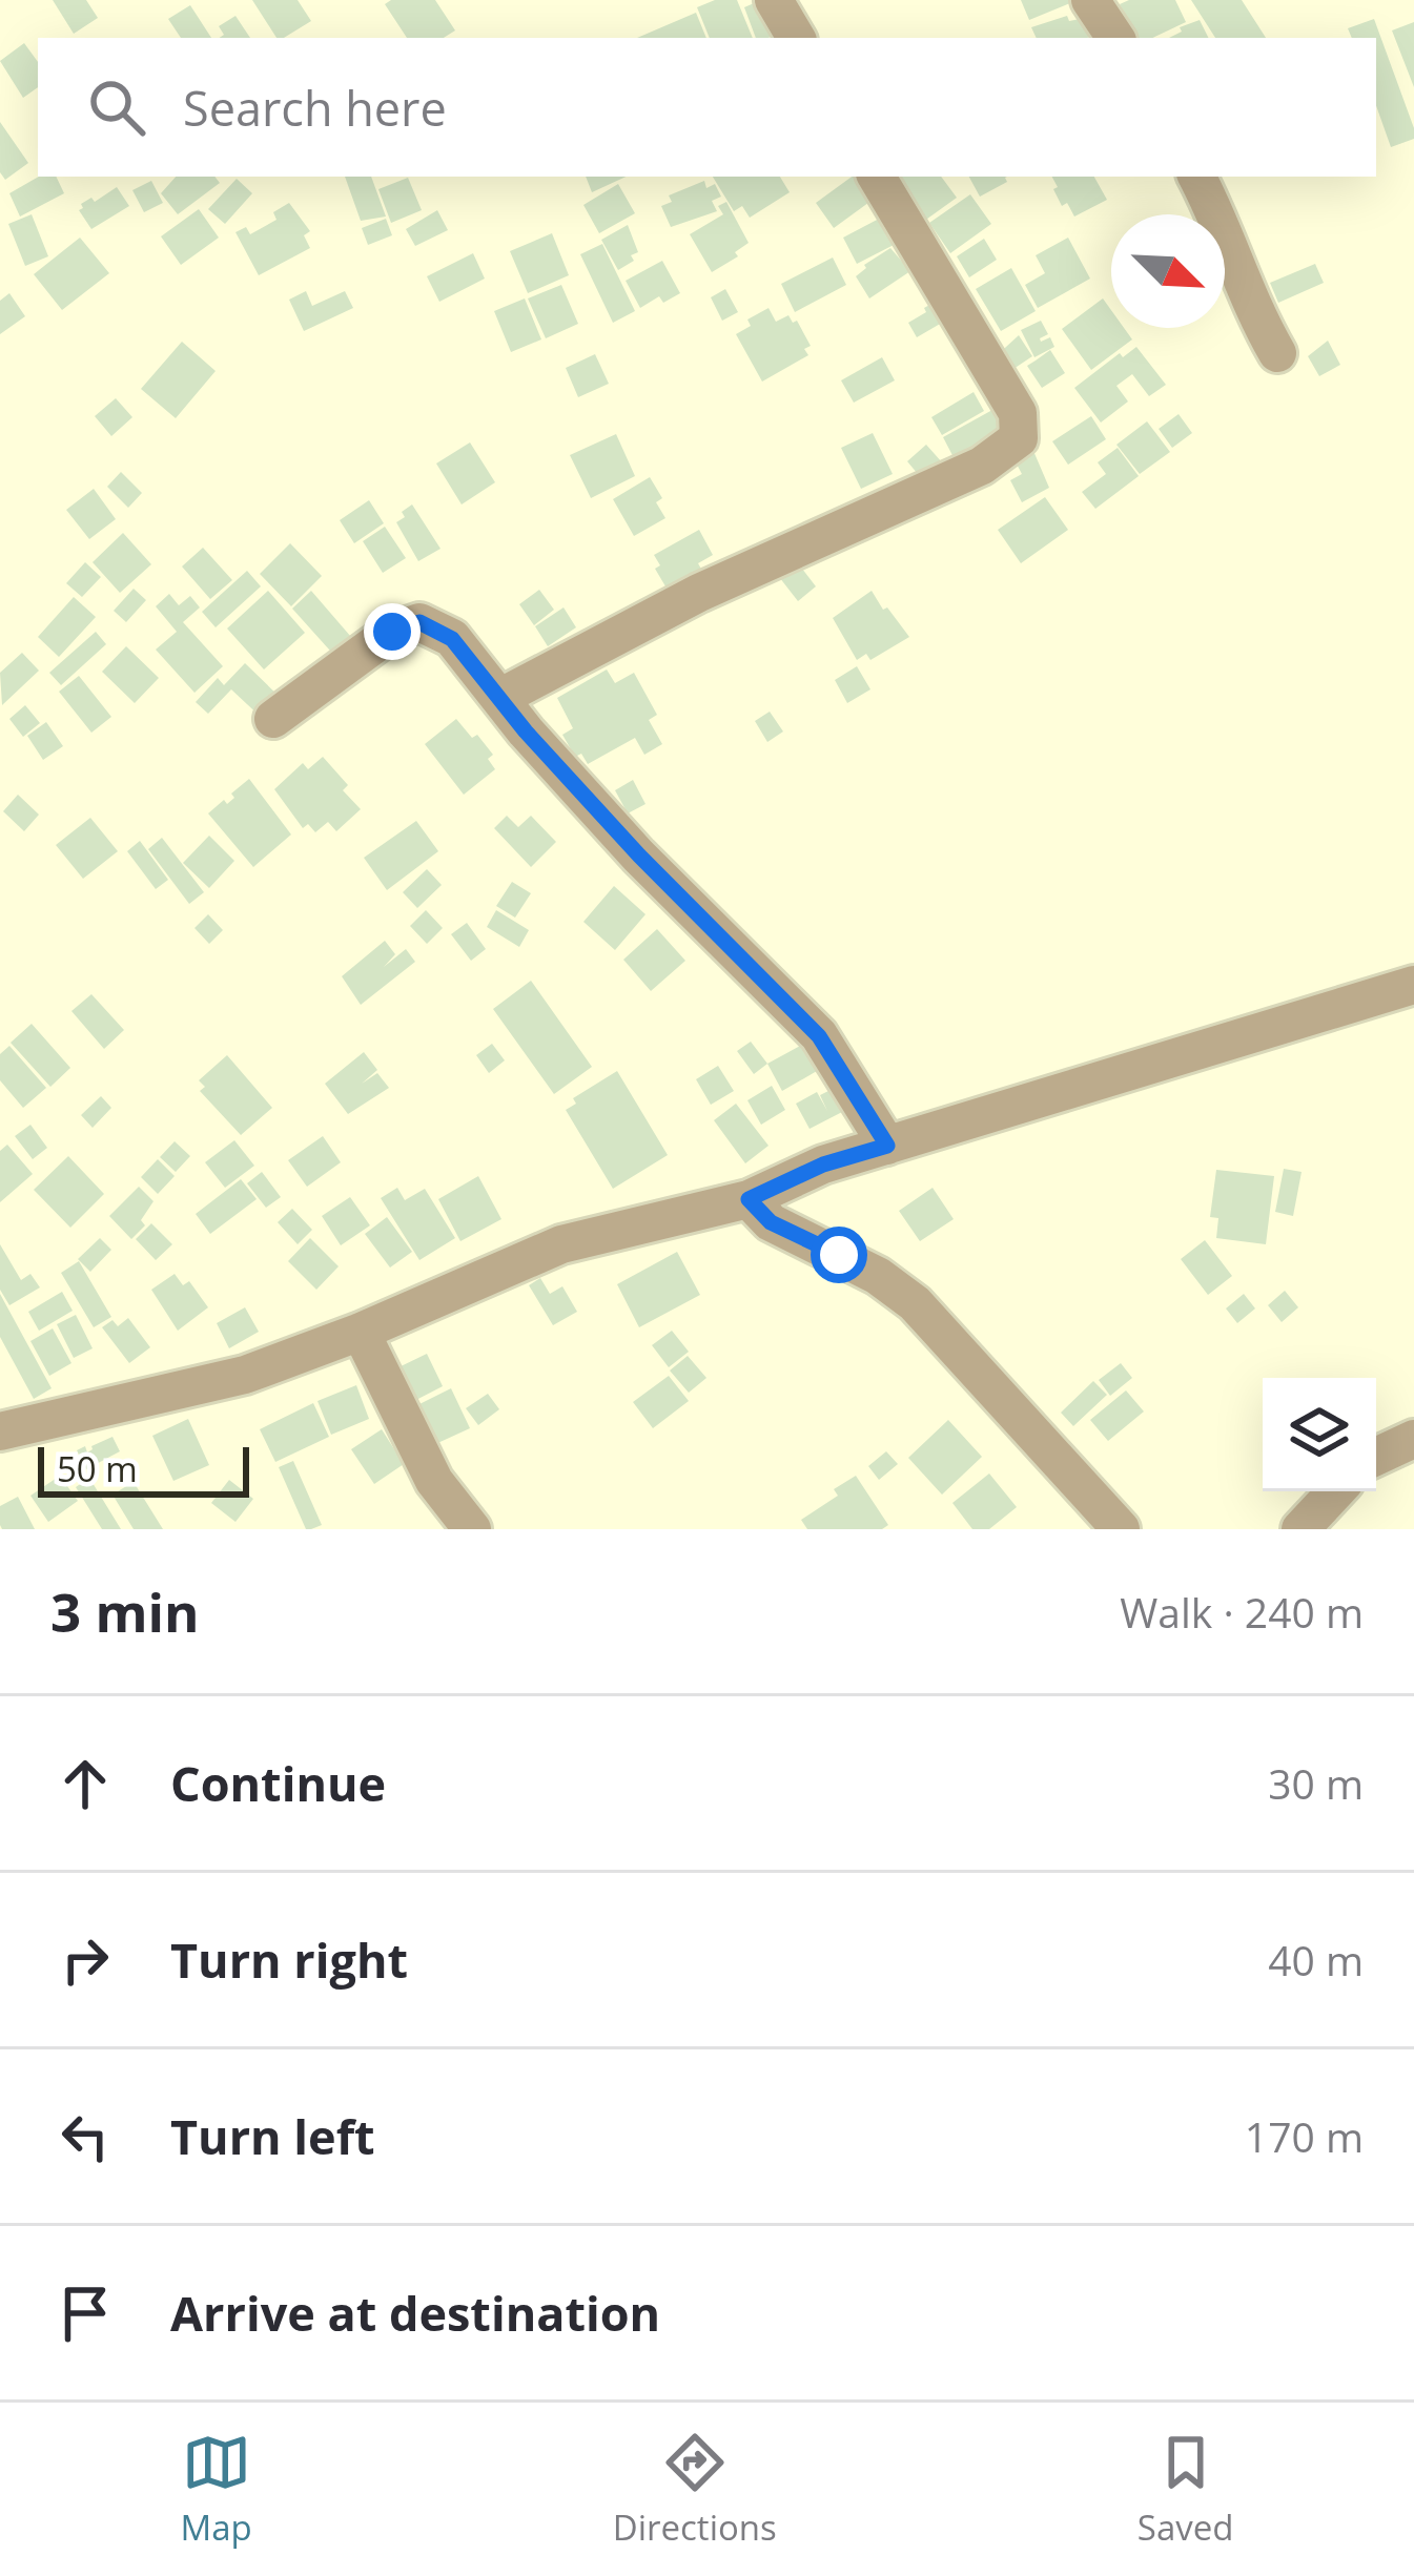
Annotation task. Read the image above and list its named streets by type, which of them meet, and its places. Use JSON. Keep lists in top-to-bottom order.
{
  "scale_bar": "50 m",
  "north": "bottom right",
  "page": {
    "search": "Search here",
    "scale": "50 m",
    "heading": ["3 min", "Walk · 240 m"],
    "list": [
      ["Continue", "30 m"],
      ["Turn right", "40 m"],
      ["Turn left", "170 m"],
      "Arrive at destination"
    ],
    "nav": ["Map", "Directions", "Saved"]
  }
}
